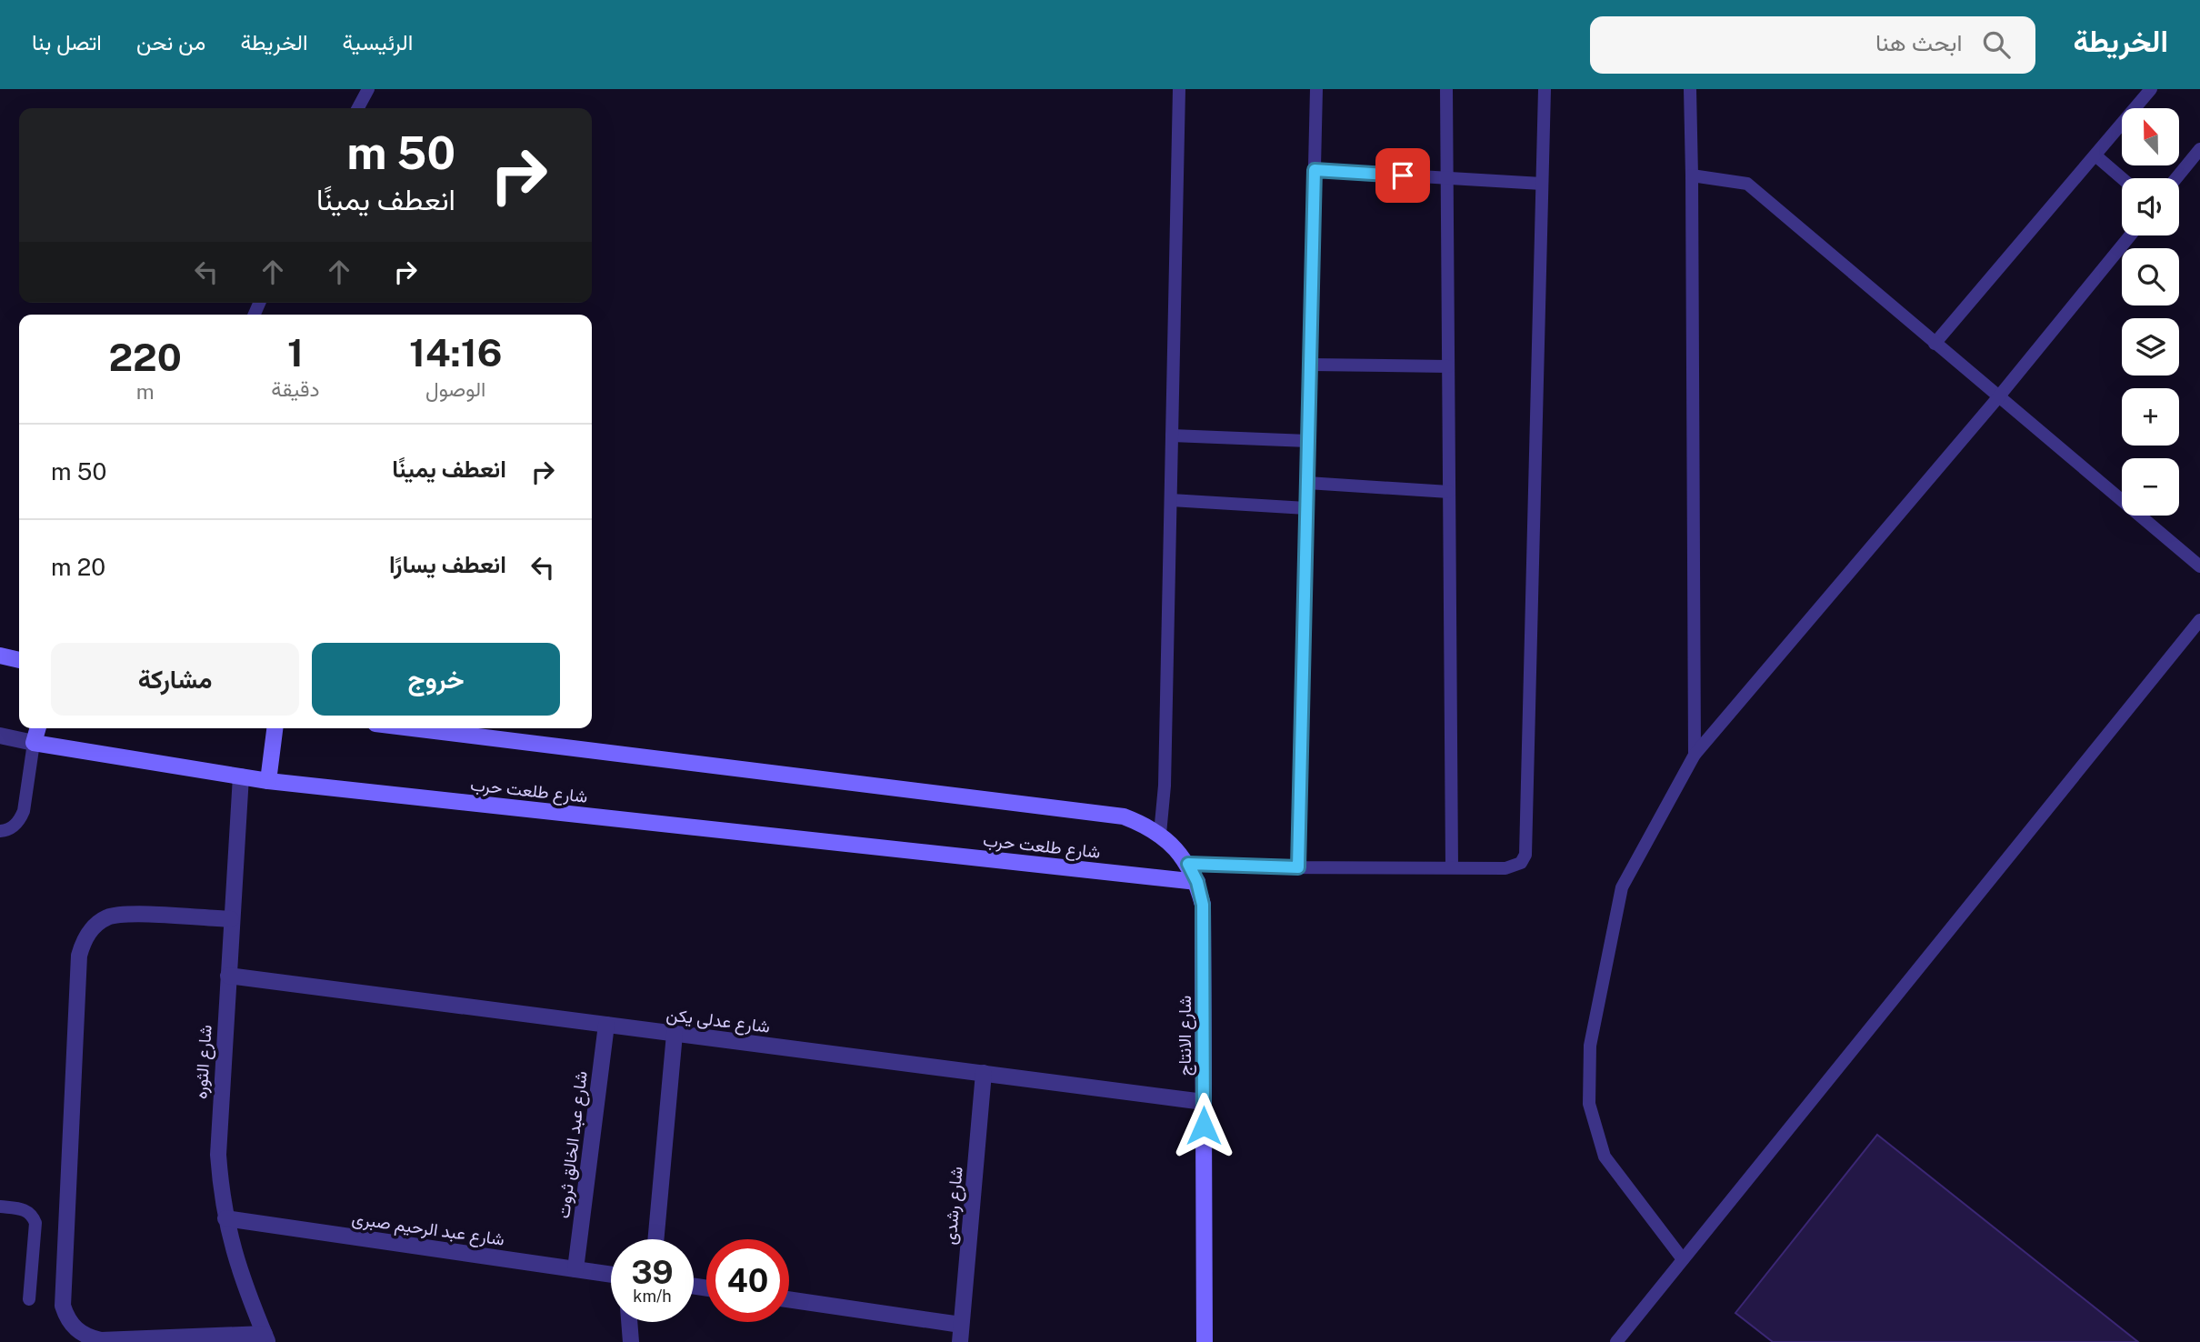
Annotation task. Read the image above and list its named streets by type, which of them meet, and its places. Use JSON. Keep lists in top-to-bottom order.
{
  "streets": {
    "street": [
      "شارع طلعت حرب",
      "شارع عدلى يكن",
      "شارع الانتاج",
      "شارع الثوره",
      "شارع عبد الخالق ثروت",
      "شارع رشدى",
      "شارع عبد الرحيم صبرى"
    ]
  },
  "crossings": [
    ["شارع طلعت حرب", "شارع الانتاج"],
    ["شارع طلعت حرب", "شارع الثوره"],
    ["شارع عدلى يكن", "شارع الانتاج"],
    ["شارع عدلى يكن", "شارع الثوره"],
    ["شارع عدلى يكن", "شارع عبد الخالق ثروت"],
    ["شارع عدلى يكن", "شارع رشدى"],
    ["شارع الثوره", "شارع عبد الرحيم صبرى"],
    ["شارع عبد الخالق ثروت", "شارع عبد الرحيم صبرى"]
  ],
  "north": "top",
  "page": {
    "header": "الخريطة",
    "search": "ابحث هنا",
    "nav": [
      "الرئيسية",
      "الخريطة",
      "من نحن",
      "اتصل بنا"
    ],
    "map_buttons": ["+", "−"],
    "turn": ["50 m", "انعطف يمينًا"],
    "eta": [
      "14:16",
      "الوصول",
      "1",
      "دقيقة",
      "220",
      "m"
    ],
    "list": [
      {
        "name": "انعطف يمينًا",
        "value": "50 m"
      },
      {
        "name": "انعطف يسارًا",
        "value": "20 m"
      }
    ],
    "buttons": ["خروج", "مشاركة"],
    "speed": "39 km/h",
    "limit": "40"
  }
}
